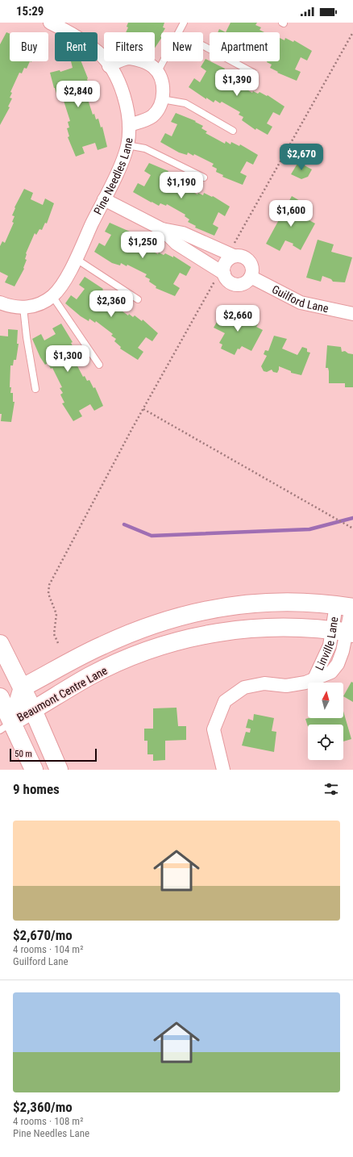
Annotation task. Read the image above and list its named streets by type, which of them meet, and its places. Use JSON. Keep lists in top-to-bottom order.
{
  "streets": {
    "street": [
      "Pine Needles Lane",
      "Guilford Lane",
      "Linville Lane",
      "Beaumont Centre Lane"
    ]
  },
  "crossings": [
    ["Linville Lane", "Beaumont Centre Lane"]
  ],
  "scale_bar": "50 m",
  "north": "top",
  "page": {
    "status": "15:29",
    "chip": [
      "Buy",
      "Rent",
      "Filters",
      "New",
      "Apartment"
    ],
    "price": [
      "$1,390",
      "$2,840",
      "$2,670",
      "$1,190",
      "$1,600",
      "$1,250",
      "$2,360",
      "$2,660",
      "$1,300"
    ],
    "scale": "50 m",
    "heading": "9 homes",
    "list": [
      {
        "name": "$2,670/mo",
        "note": "4 rooms · 104 m² · Guilford Lane"
      },
      {
        "name": "$2,360/mo",
        "note": "4 rooms · 108 m² · Pine Needles Lane"
      }
    ]
  }
}
